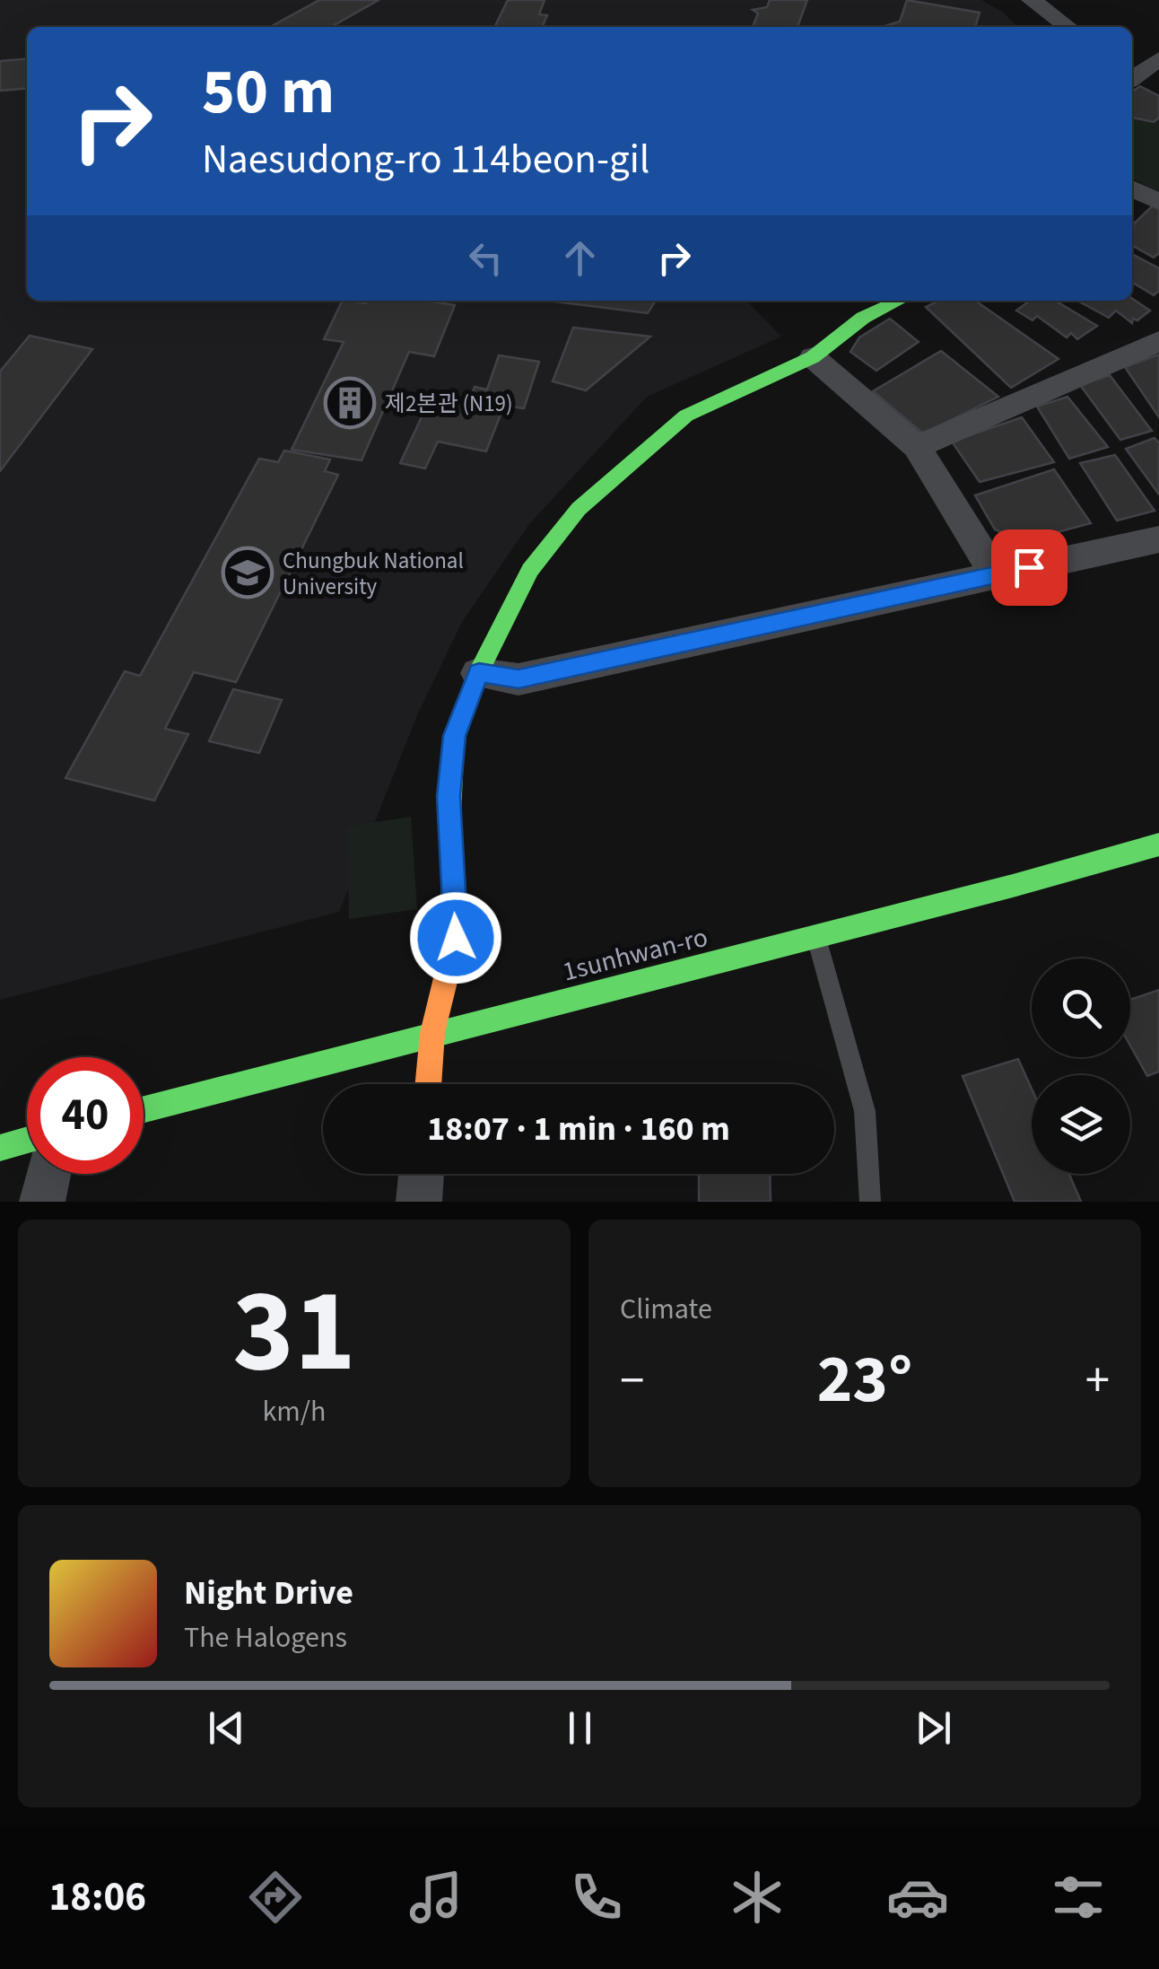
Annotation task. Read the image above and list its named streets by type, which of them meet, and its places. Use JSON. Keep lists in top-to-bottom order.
{
  "streets": {
    "street": ["1sunhwan-ro"]
  },
  "places": {
    "building": ["제2본관 (N19)"],
    "school or university": ["Chungbuk National University"]
  },
  "page": {
    "turn": ["50 m", "Naesudong-ro 114beon-gil"],
    "limit": "40",
    "trip": "18:07 · 1 min · 160 m",
    "tile": [
      ["31", "km/h"],
      "Climate"
    ],
    "heat": ["−", "23°", "+"],
    "song": ["Night Drive", "The Halogens"],
    "tabs": "18:06"
  }
}
